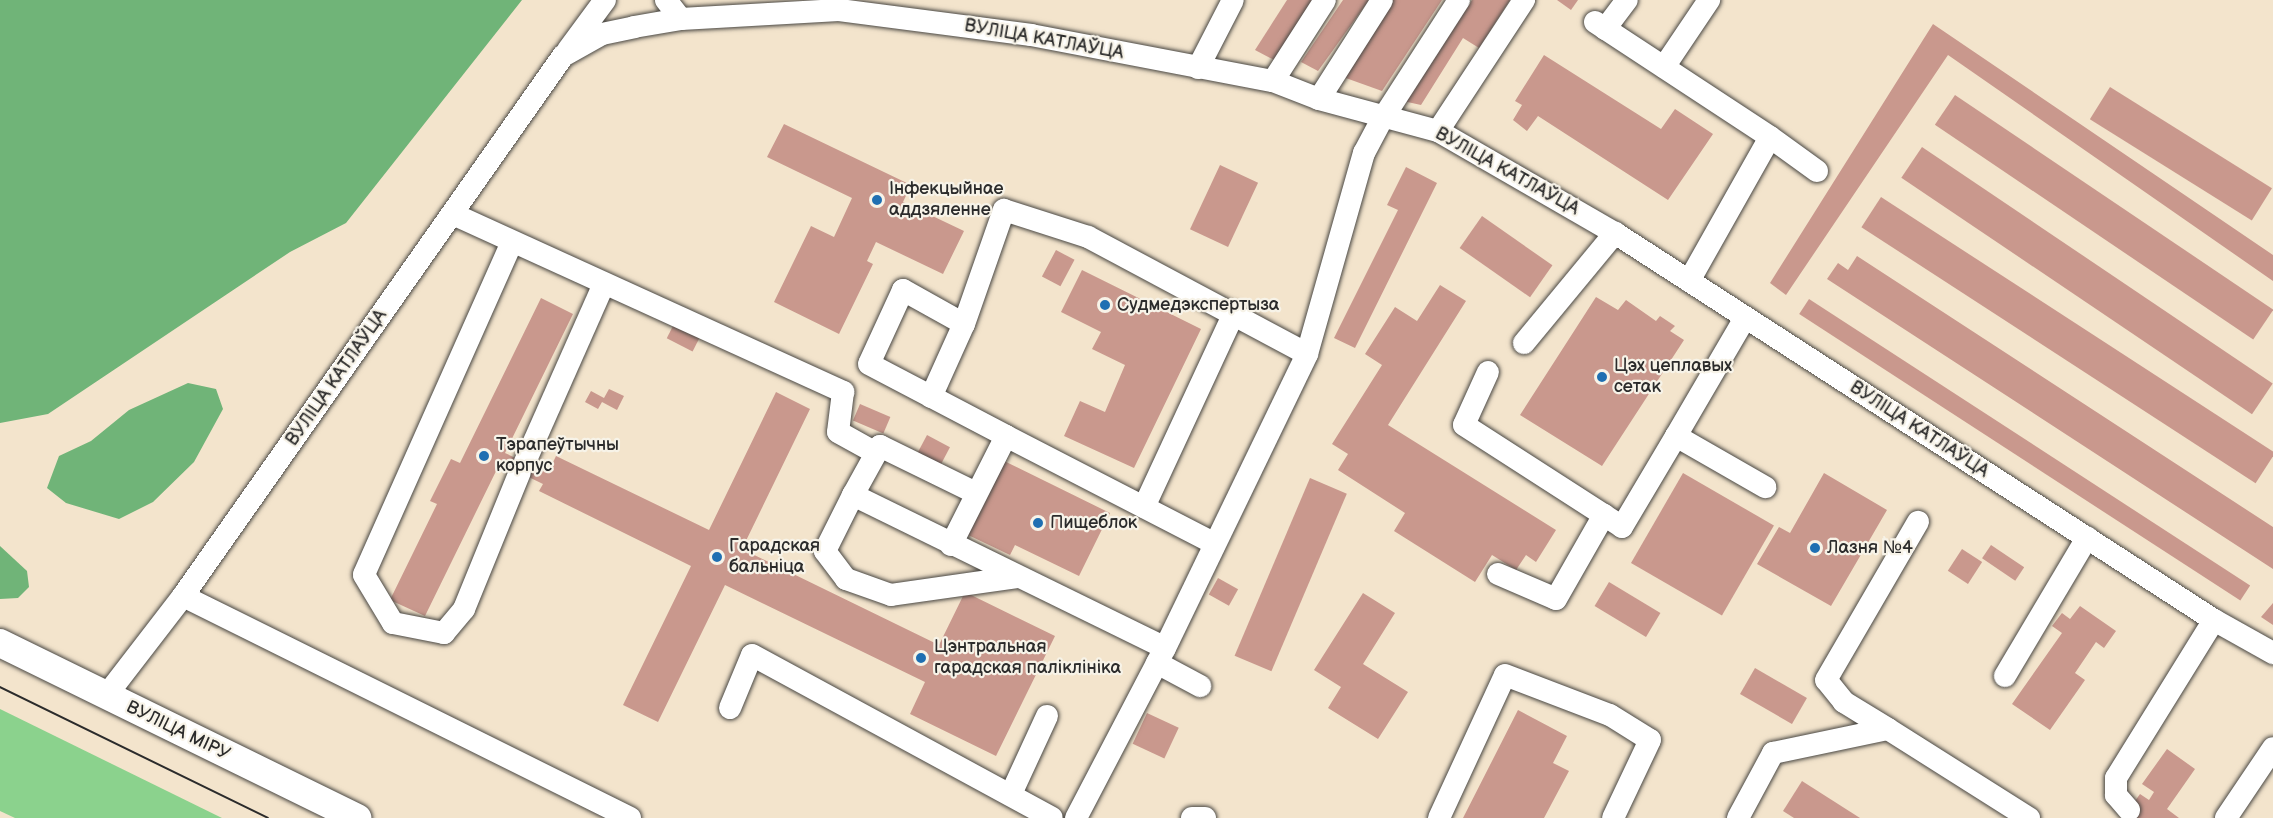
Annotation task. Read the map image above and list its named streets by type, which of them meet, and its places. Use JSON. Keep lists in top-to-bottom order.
{
  "streets": {
    "main road": ["ВУЛІЦА МІРУ"],
    "street": ["ВУЛІЦА КАТЛАЎЦА"]
  },
  "crossings": [
    ["ВУЛІЦА КАТЛАЎЦА", "ВУЛІЦА МІРУ"]
  ],
  "places": [
    "Інфекцыйнае аддзяленне",
    "Судмедэкспертыза",
    "Цэх цеплавых сетак",
    "Тэрапеўтычны корпус",
    "Пищеблок",
    "Лазня №4",
    "Гарадская бальніца",
    "Цэнтральная гарадская паліклініка"
  ]
}
